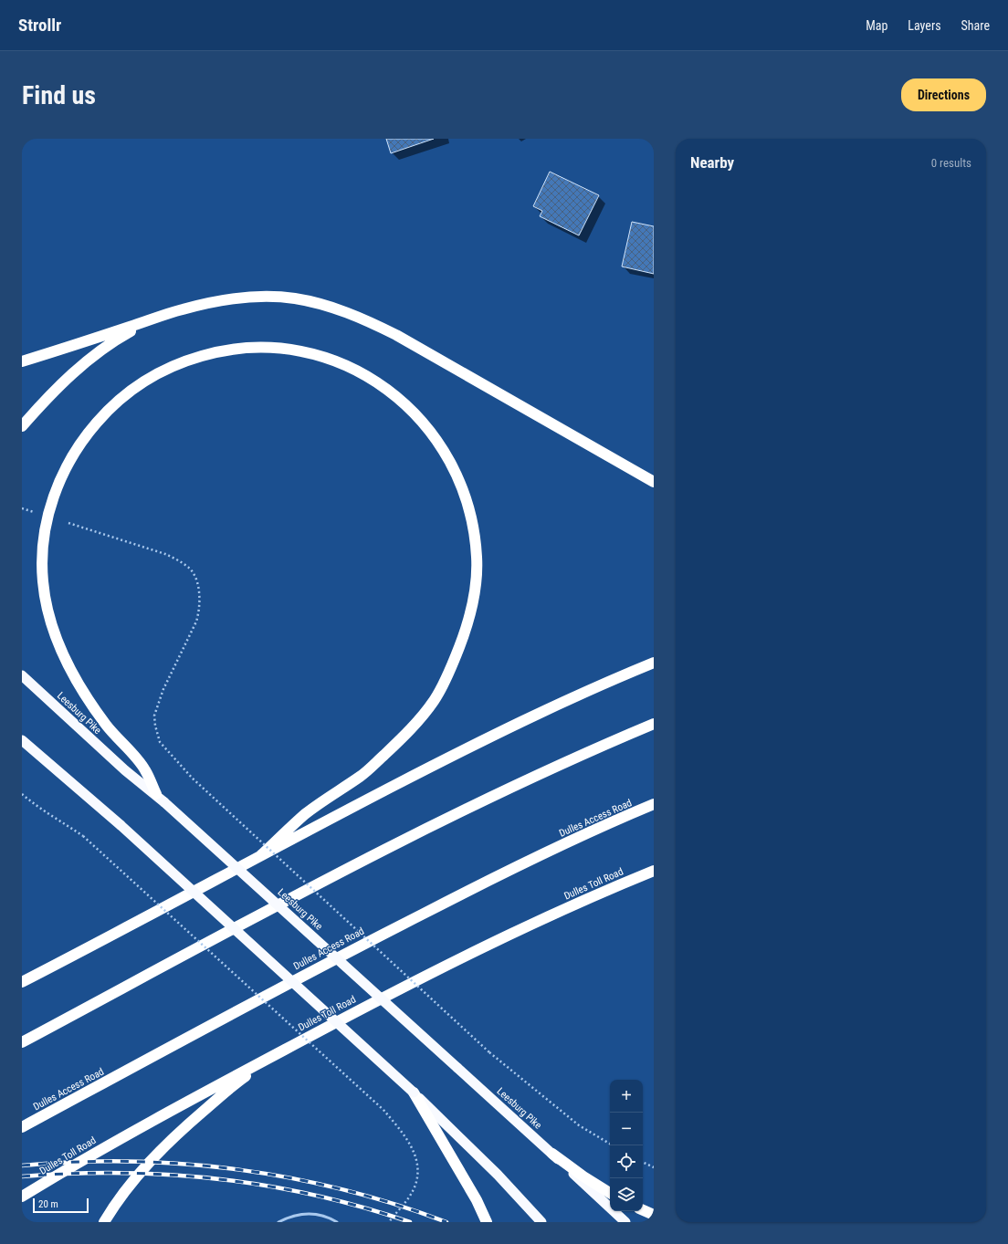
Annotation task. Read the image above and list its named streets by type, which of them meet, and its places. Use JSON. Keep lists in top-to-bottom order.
{
  "streets": {
    "highway": ["Leesburg Pike", "Dulles Access Road", "Dulles Toll Road"]
  },
  "scale_bar": "20 m",
  "page": {
    "header": "Strollr",
    "nav": ["Map", "Layers", "Share"],
    "buttons": "Directions",
    "title": "Find us",
    "heading": ["Nearby", "0 results"],
    "map_buttons": ["+", "−"],
    "scale": "20 m"
  }
}
